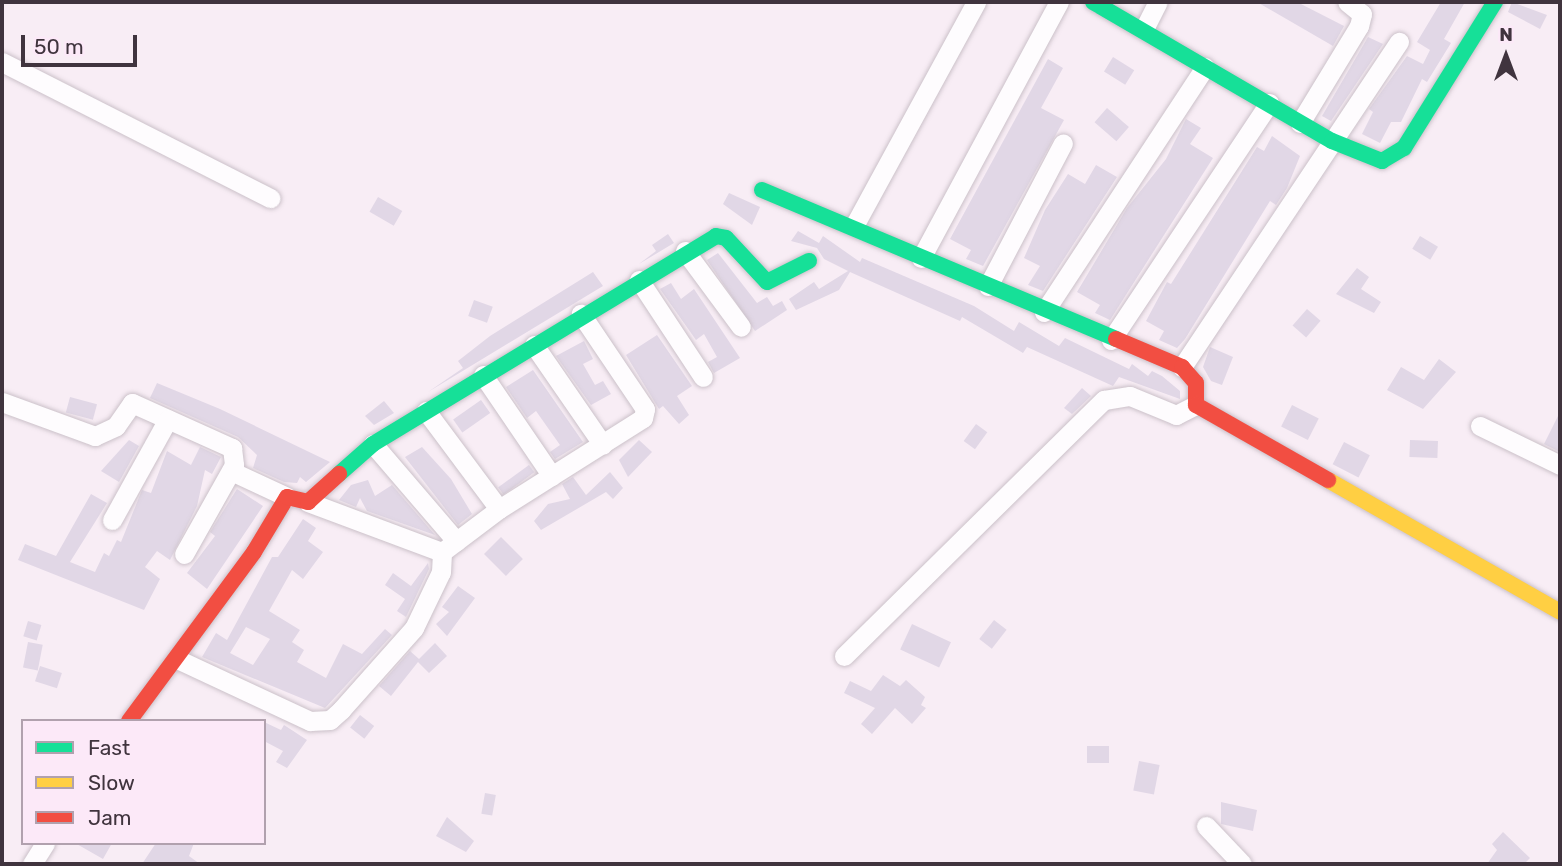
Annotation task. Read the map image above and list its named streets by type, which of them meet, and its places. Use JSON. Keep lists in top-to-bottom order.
{
  "legend": ["Fast", "Slow", "Jam"],
  "scale_bar": "50 m",
  "north": "top"
}
